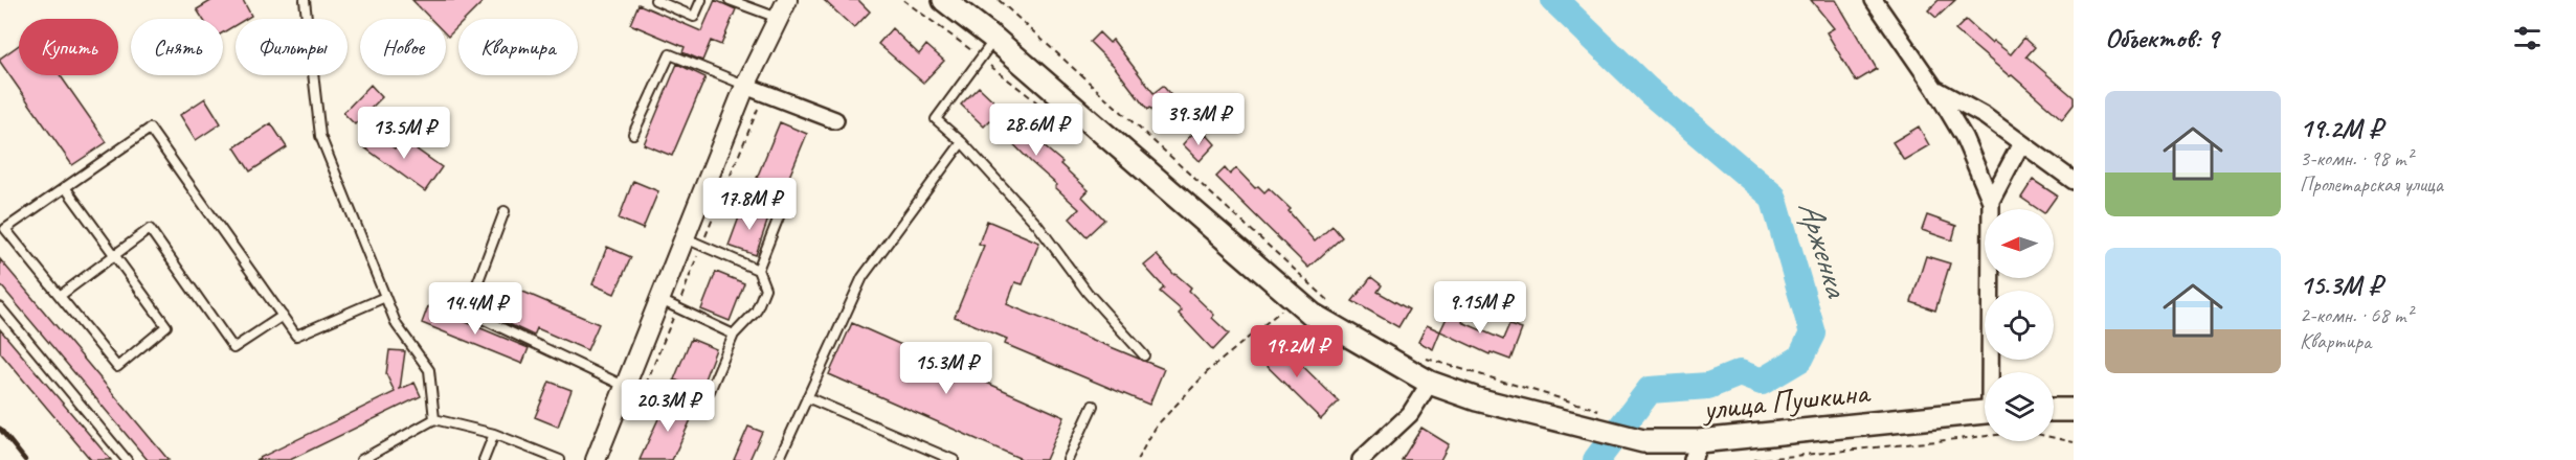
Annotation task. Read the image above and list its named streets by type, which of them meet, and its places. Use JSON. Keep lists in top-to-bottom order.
{
  "streets": {
    "main road": ["улица Пушкина"]
  },
  "water": ["Арженка"],
  "north": "left",
  "page": {
    "heading": "Объектов: 9",
    "chip": [
      "Купить",
      "Снять",
      "Фильтры",
      "Новое",
      "Квартира"
    ],
    "list": [
      {
        "name": "19.2M ₽",
        "note": "3-комн. · 98 m² · Пролетарская улица"
      },
      {
        "name": "15.3M ₽",
        "note": "2-комн. · 68 m² · Квартира"
      }
    ],
    "price": [
      "39.3M ₽",
      "28.6M ₽",
      "13.5M ₽",
      "17.8M ₽",
      "9.15M ₽",
      "14.4M ₽",
      "19.2M ₽",
      "15.3M ₽",
      "20.3M ₽"
    ]
  }
}
